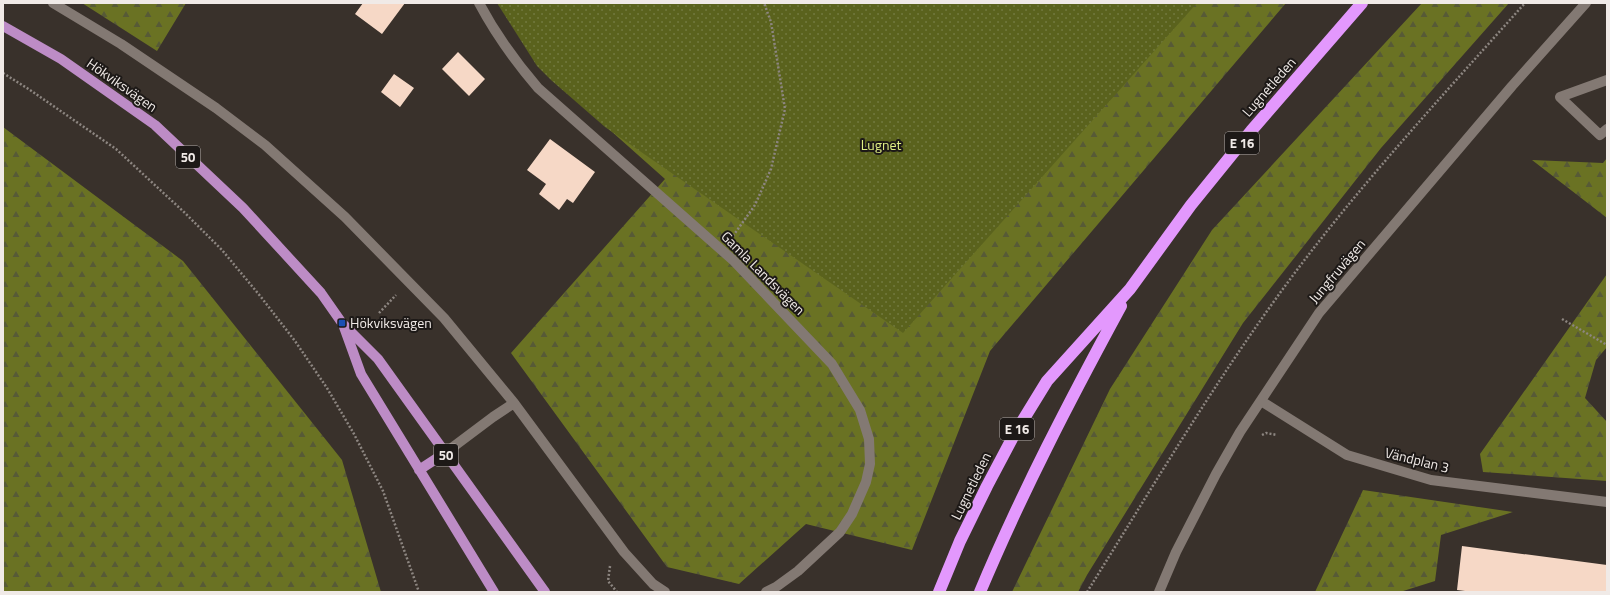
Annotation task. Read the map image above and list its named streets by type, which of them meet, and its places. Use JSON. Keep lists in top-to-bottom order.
{
  "streets": {
    "highway": ["Lugnetleden", "E 16"],
    "main road": ["Hökviksvägen", "50"],
    "street": ["Jungfruvägen", "Gamla Landsvägen", "Vändplan 3"]
  },
  "crossings": [
    ["Hökviksvägen", "50"],
    ["Jungfruvägen", "Vändplan 3"]
  ],
  "parks": ["Lugnet"],
  "places": {
    "transit": ["Hökviksvägen"]
  }
}
